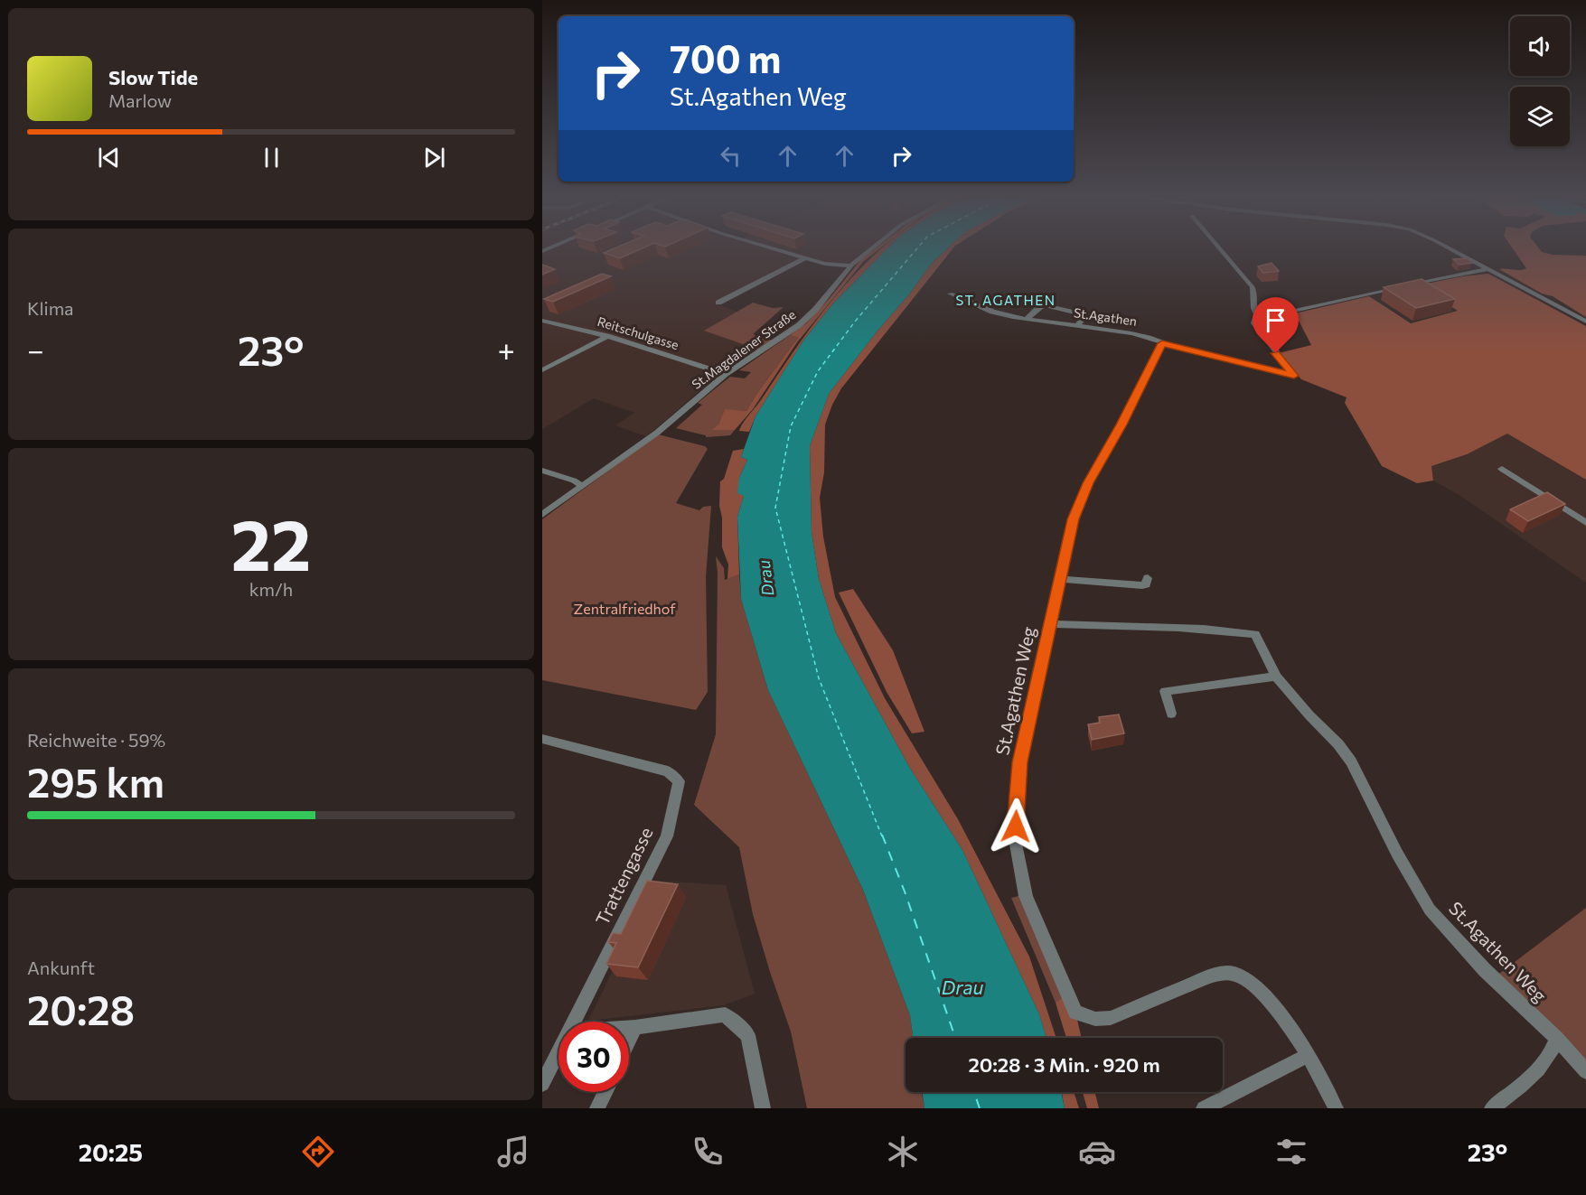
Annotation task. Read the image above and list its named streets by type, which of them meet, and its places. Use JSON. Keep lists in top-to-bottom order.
{
  "streets": {
    "street": [
      "St.Agathen",
      "Reitschulgasse",
      "St.Magdalener Straße",
      "St.Agathen Weg",
      "Trattengasse"
    ]
  },
  "crossings": [
    ["St.Agathen", "St.Agathen Weg"],
    ["Reitschulgasse", "St.Magdalener Straße"]
  ],
  "districts": ["ST. AGATHEN"],
  "water": ["Drau"],
  "parks": ["Zentralfriedhof"],
  "page": {
    "turn": ["700 m", "St.Agathen Weg"],
    "song": ["Slow Tide", "Marlow"],
    "tile": [
      "Klima",
      ["22", "km/h"],
      ["Reichweite · 59%", "295 km"],
      ["Ankunft", "20:28"]
    ],
    "heat": ["−", "23°", "+"],
    "limit": "30",
    "trip": "20:28 · 3 Min. · 920 m",
    "tabs": ["20:25", "23°"]
  }
}
